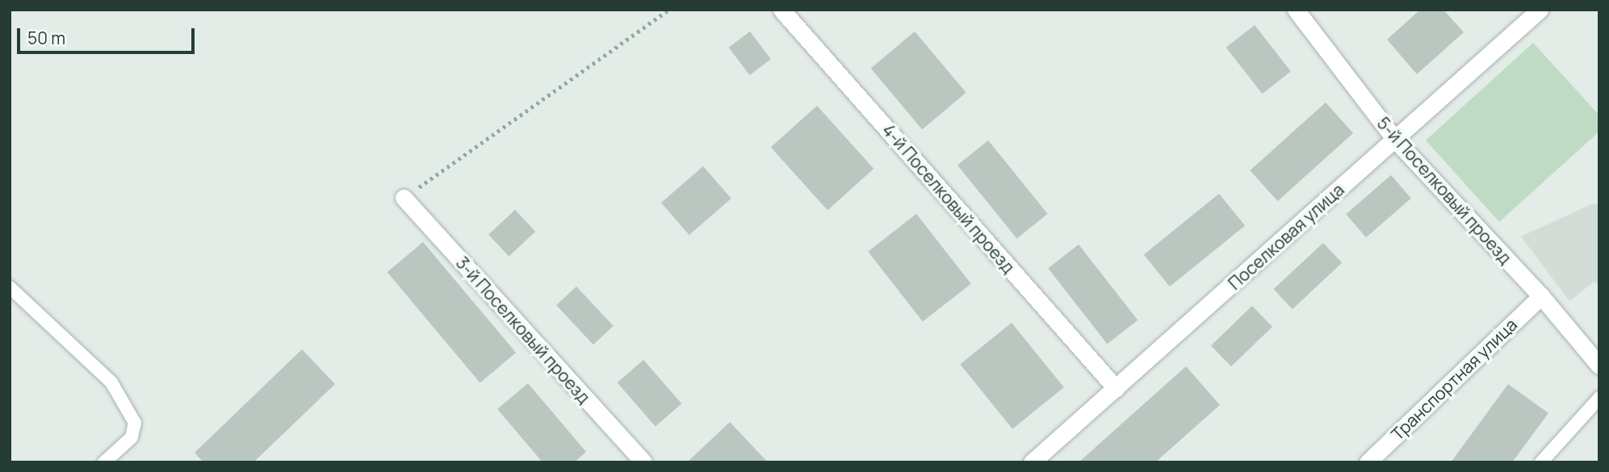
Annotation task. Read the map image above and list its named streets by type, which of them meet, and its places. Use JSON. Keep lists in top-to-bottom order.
{
  "streets": {
    "street": [
      "5-й Поселковый проезд",
      "4-й Поселковый проезд",
      "Поселковая улица",
      "3-й Поселковый проезд",
      "Транспортная улица"
    ]
  },
  "crossings": [
    ["5-й Поселковый проезд", "Поселковая улица"],
    ["5-й Поселковый проезд", "Транспортная улица"],
    ["4-й Поселковый проезд", "Поселковая улица"]
  ],
  "scale_bar": "50 m"
}
